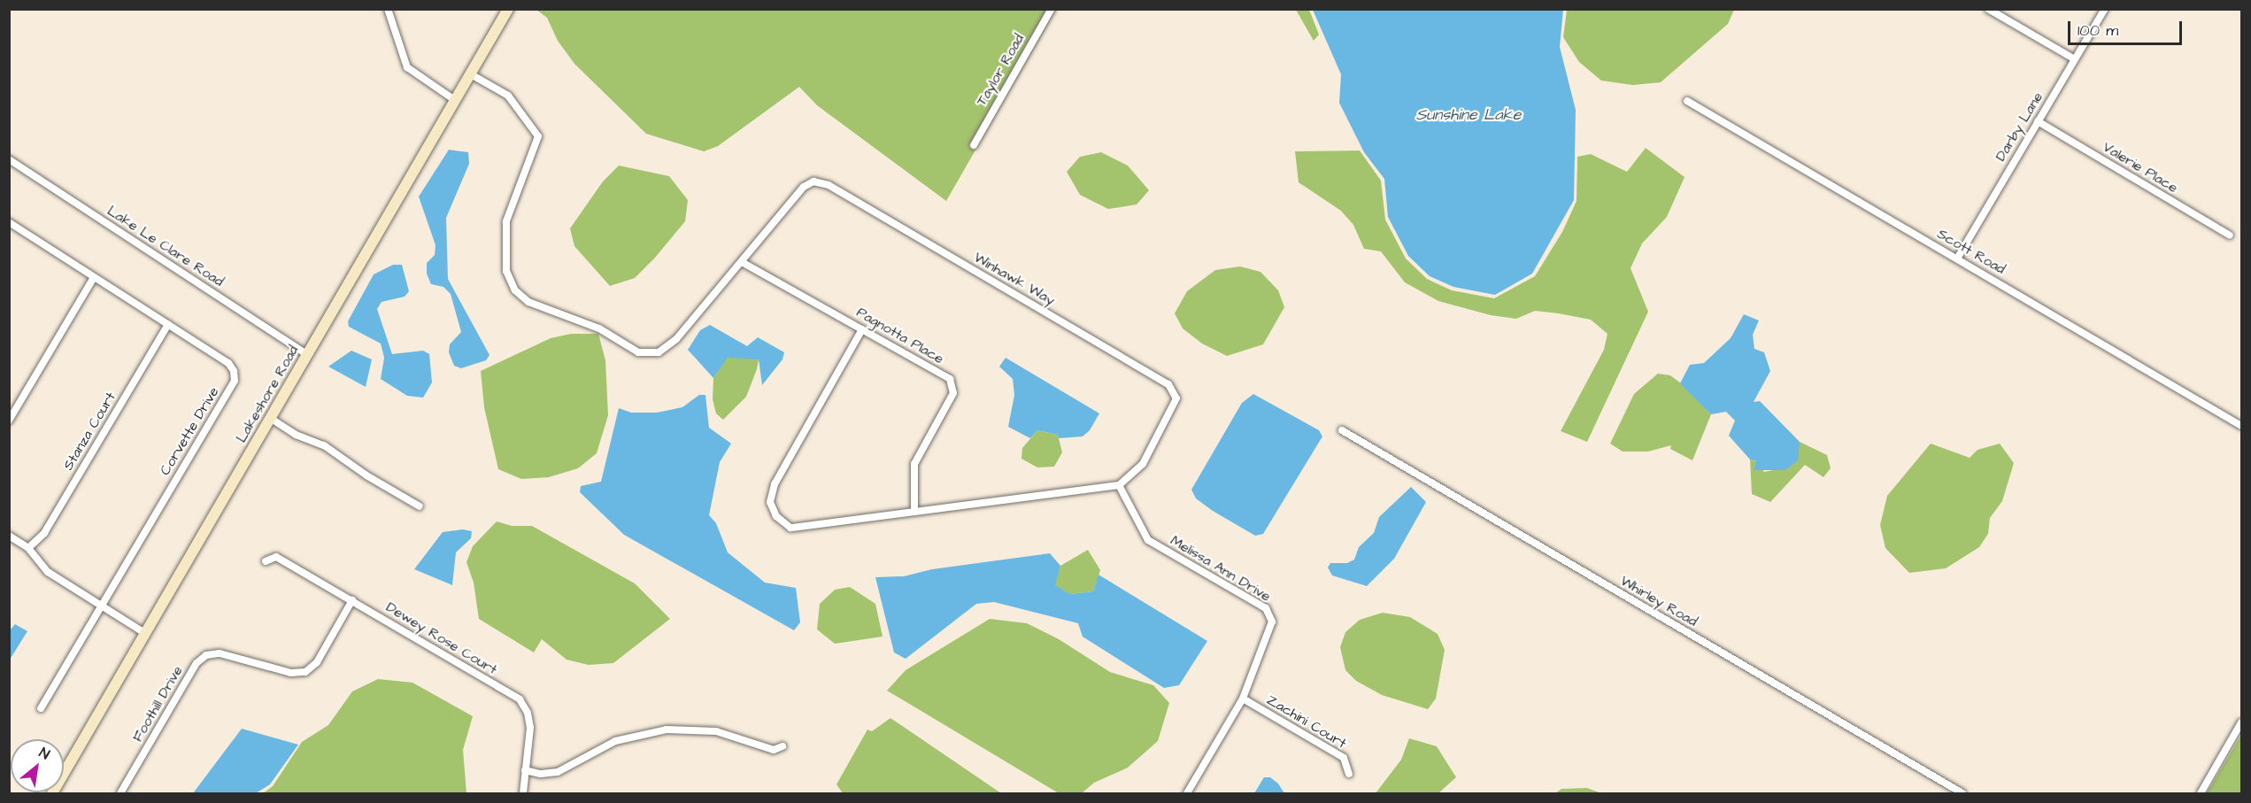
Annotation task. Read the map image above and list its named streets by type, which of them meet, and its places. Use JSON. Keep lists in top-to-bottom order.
{
  "streets": {
    "street": [
      "Taylor Road",
      "Darby Lane",
      "Valerie Place",
      "Lake Le Clare Road",
      "Scott Road",
      "Winhawk Way",
      "Pagnotta Place",
      "Lakeshore Road",
      "Stanza Court",
      "Corvette Drive",
      "Melissa Ann Drive",
      "Whirley Road",
      "Dewey Rose Court",
      "Foothill Drive",
      "Zachini Court"
    ]
  },
  "crossings": [
    ["Darby Lane", "Valerie Place"],
    ["Darby Lane", "Scott Road"],
    ["Lake Le Clare Road", "Lakeshore Road"],
    ["Winhawk Way", "Pagnotta Place"],
    ["Winhawk Way", "Lakeshore Road"],
    ["Winhawk Way", "Melissa Ann Drive"],
    ["Stanza Court", "Corvette Drive"],
    ["Melissa Ann Drive", "Zachini Court"],
    ["Dewey Rose Court", "Foothill Drive"]
  ],
  "water": ["Sunshine Lake"],
  "scale_bar": "100 m",
  "north": "top right"
}
